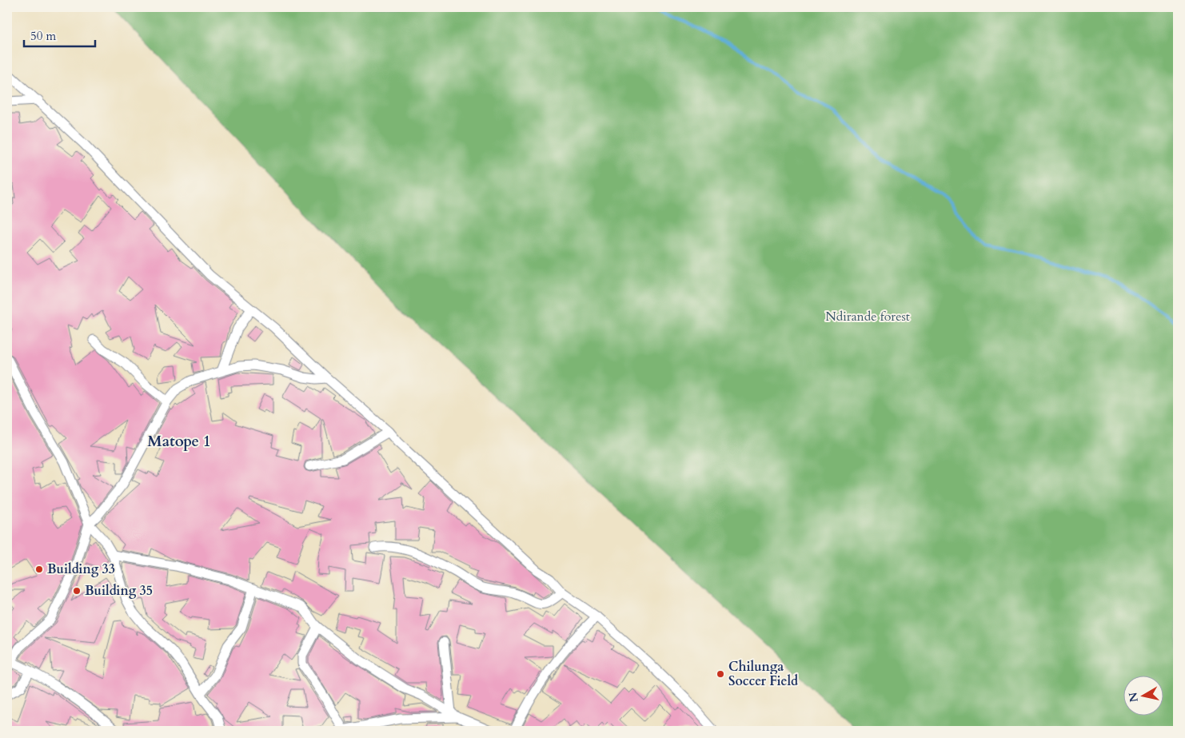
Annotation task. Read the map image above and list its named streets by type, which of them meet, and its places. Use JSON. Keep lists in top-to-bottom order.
{
  "districts": ["Matope 1"],
  "parks": ["Ndirande forest"],
  "places": ["Building 33", "Building 35", "Chilunga Soccer Field"],
  "scale_bar": "50 m",
  "north": "left"
}
